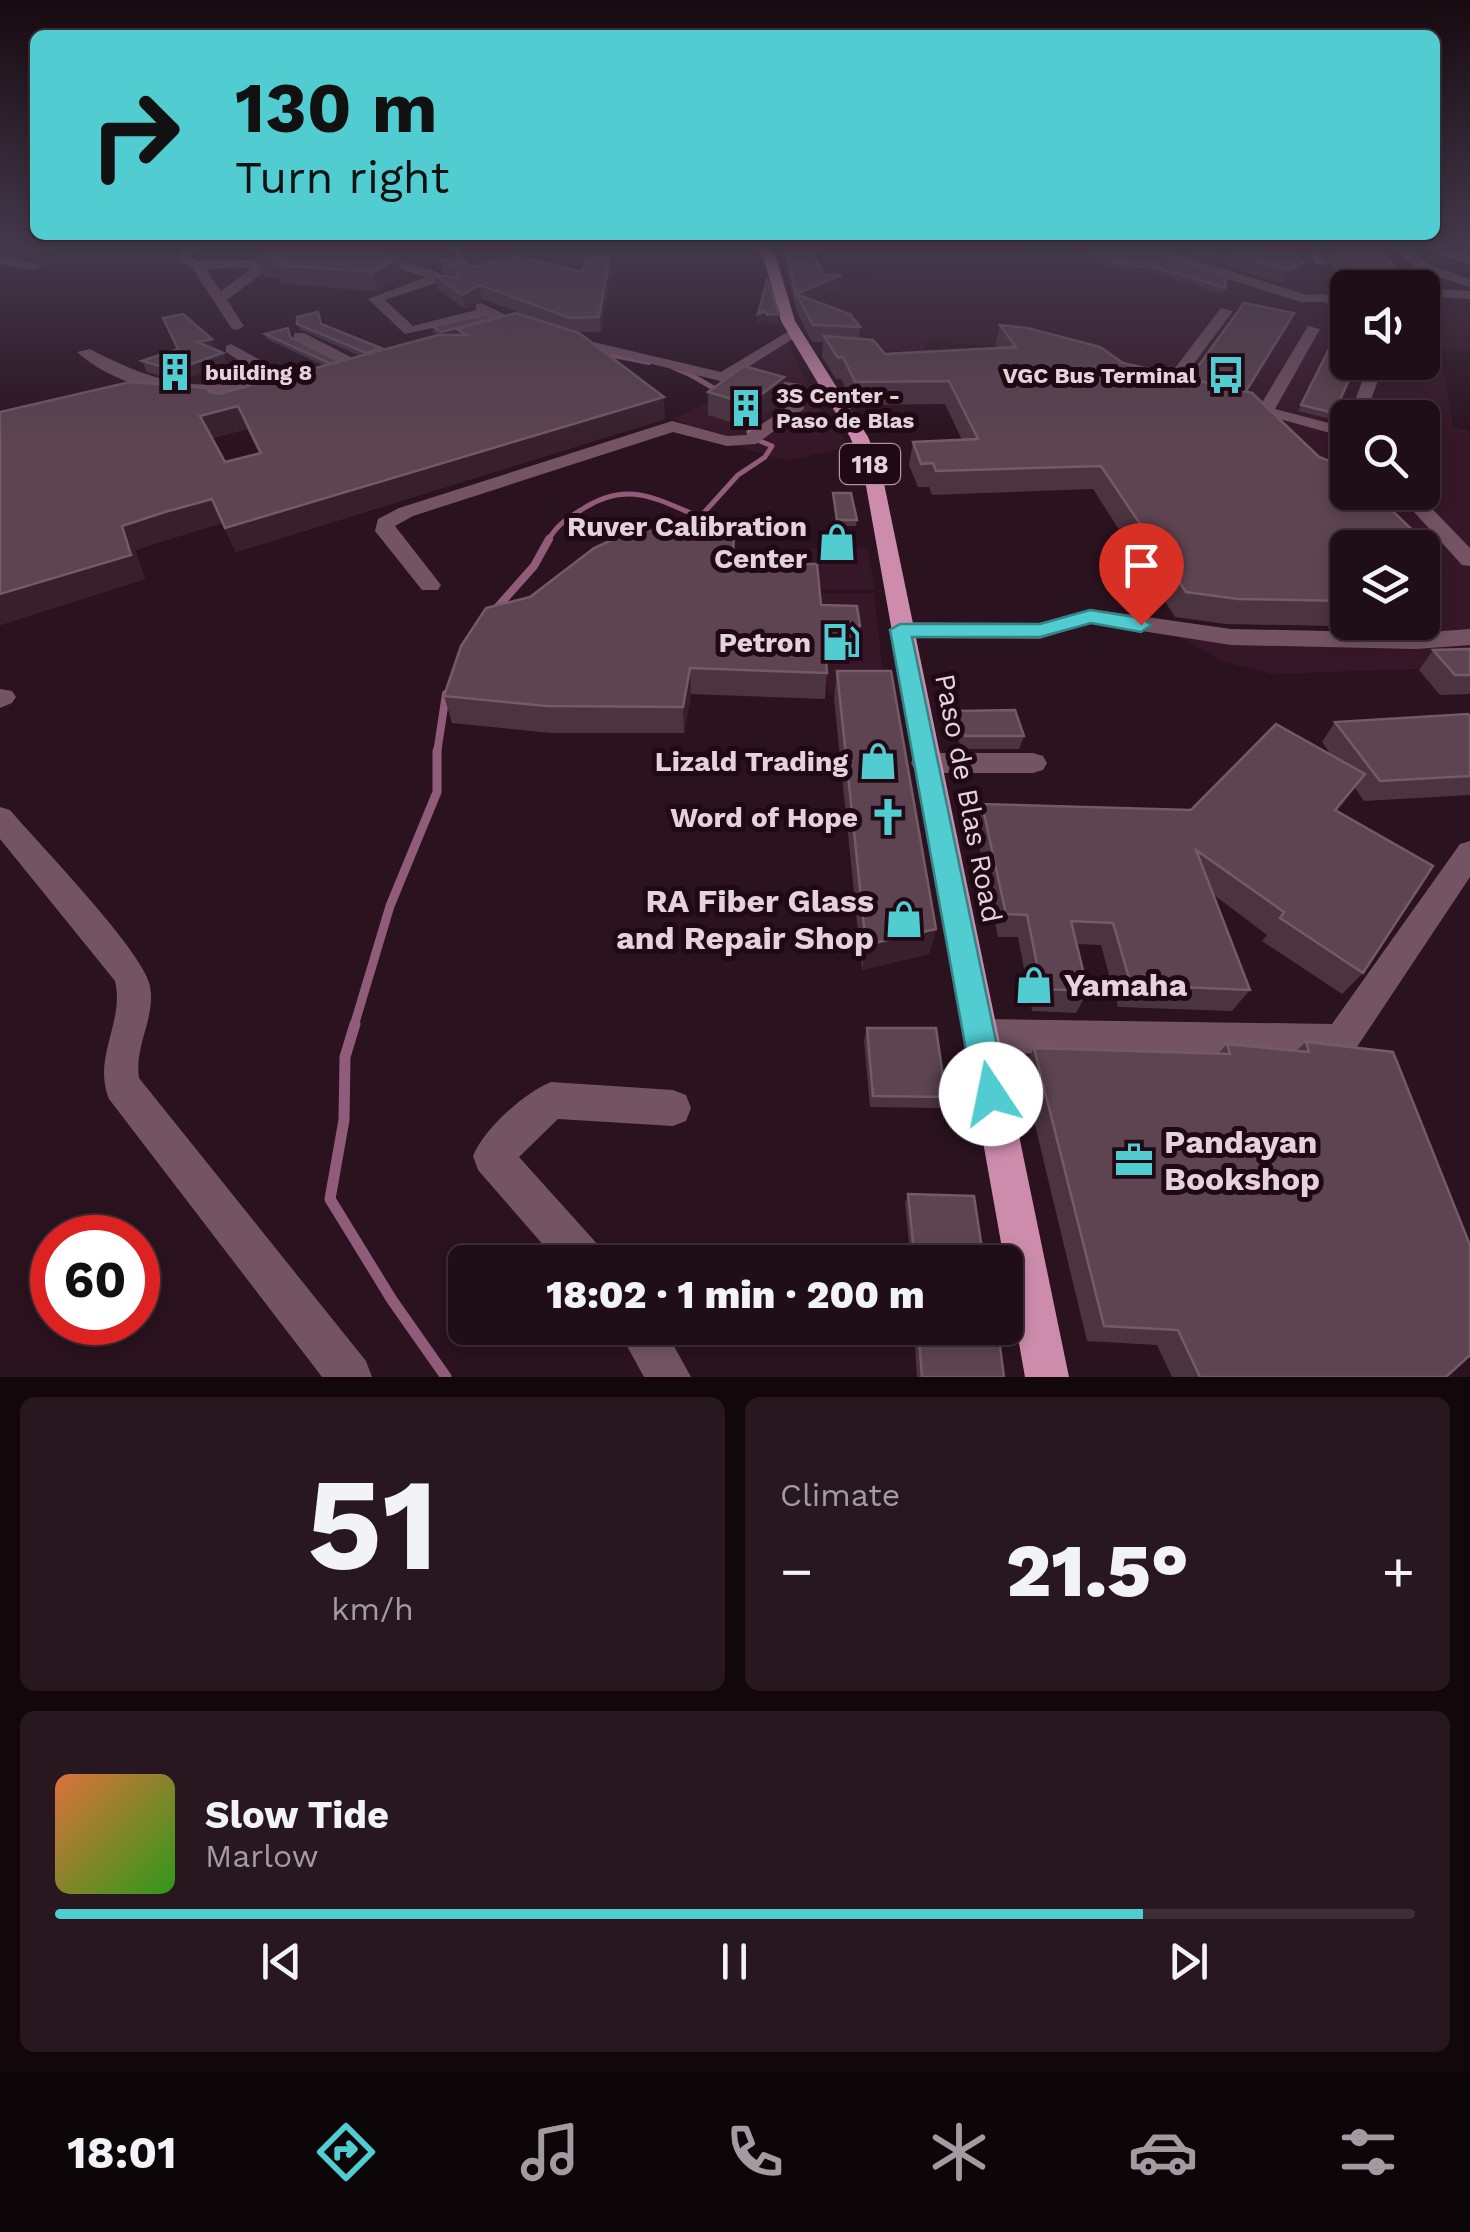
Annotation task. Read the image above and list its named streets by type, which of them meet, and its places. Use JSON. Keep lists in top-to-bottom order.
{
  "streets": {
    "main road": ["118", "Paso de Blas Road"]
  },
  "places": {
    "building": ["building 8", "3S Center - Paso de Blas"],
    "bus stop": ["VGC Bus Terminal"],
    "shop": [
      "Ruver Calibration Center",
      "Lizald Trading",
      "RA Fiber Glass and Repair Shop",
      "Yamaha"
    ],
    "fuel station": ["Petron"],
    "church": ["Word of Hope"],
    "office": ["Pandayan Bookshop"]
  },
  "page": {
    "turn": ["130 m", "Turn right"],
    "limit": "60",
    "trip": "18:02 · 1 min · 200 m",
    "tile": [
      ["51", "km/h"],
      "Climate"
    ],
    "heat": ["−", "21.5°", "+"],
    "song": ["Slow Tide", "Marlow"],
    "tabs": "18:01"
  }
}
